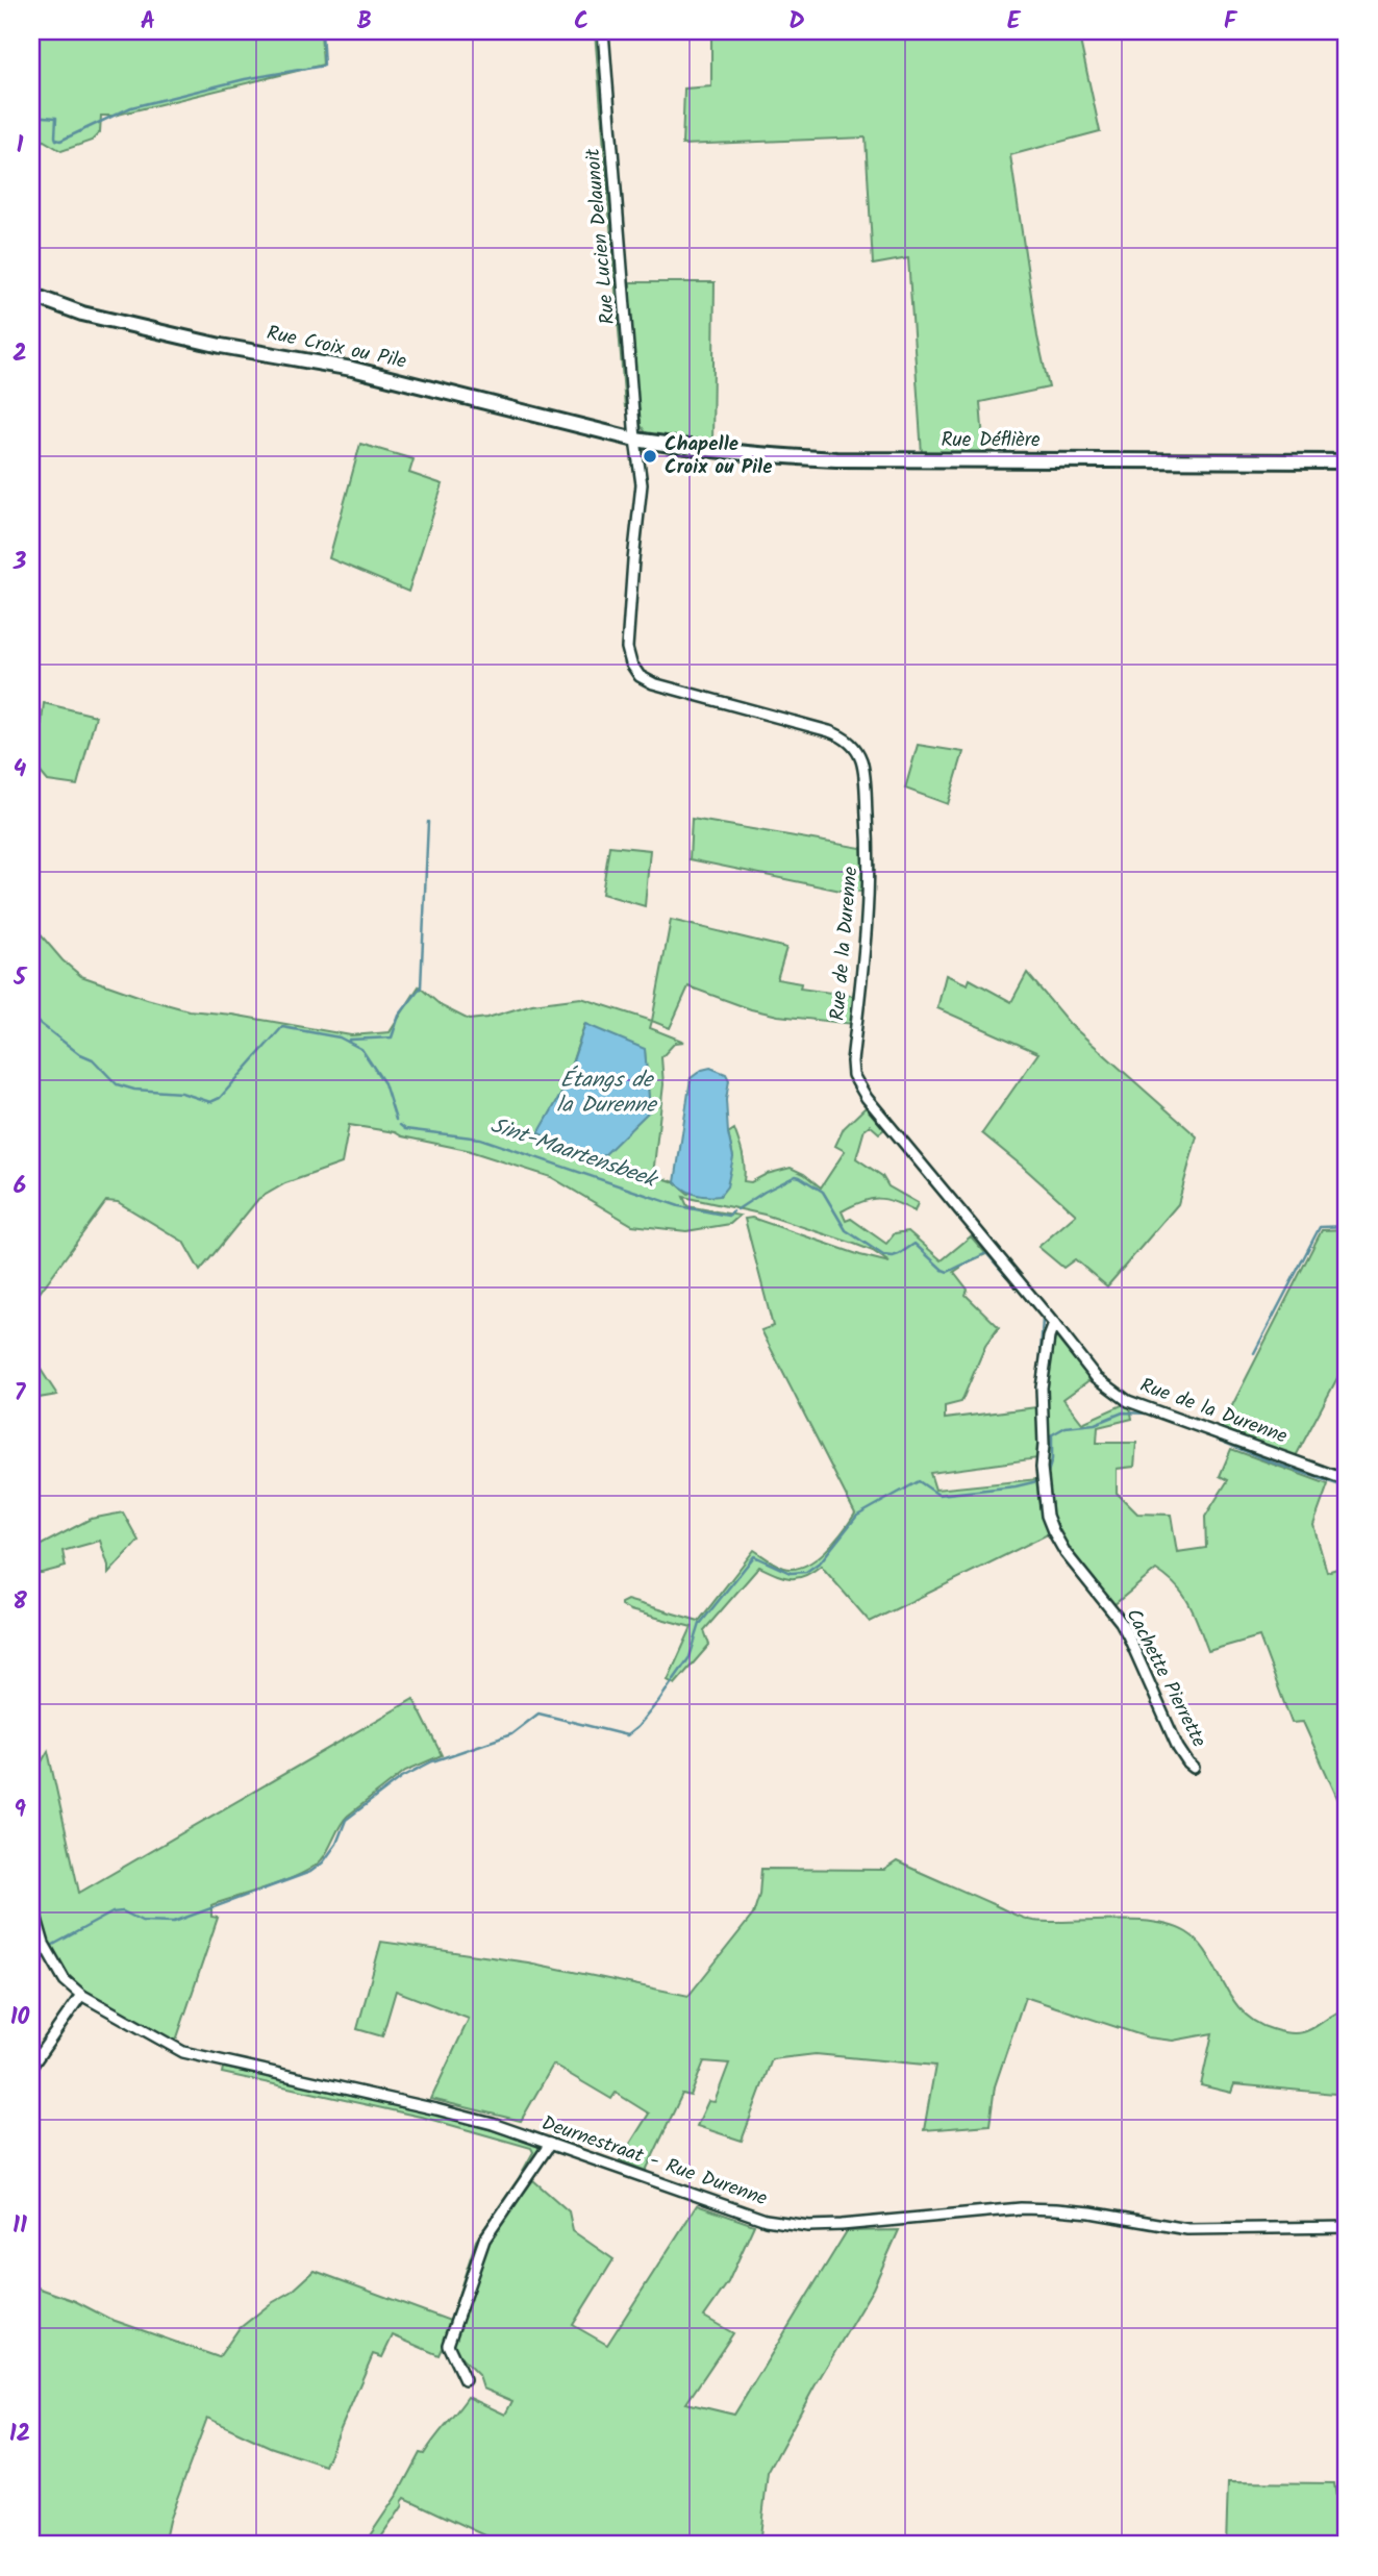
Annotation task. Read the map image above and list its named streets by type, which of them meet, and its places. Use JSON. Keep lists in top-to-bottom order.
{
  "streets": {
    "street": [
      "Rue Lucien Delaunoit",
      "Rue Croix ou Pile",
      "Rue Déflière",
      "Rue de la Durenne",
      "Cachette Pierrette",
      "Deurnestraat - Rue Durenne"
    ]
  },
  "crossings": [
    ["Rue Lucien Delaunoit", "Rue Croix ou Pile"],
    ["Rue Lucien Delaunoit", "Rue Déflière"],
    ["Rue Lucien Delaunoit", "Rue de la Durenne"],
    ["Rue Croix ou Pile", "Rue Déflière"],
    ["Rue Croix ou Pile", "Rue de la Durenne"],
    ["Rue Déflière", "Rue de la Durenne"],
    ["Rue de la Durenne", "Cachette Pierrette"]
  ],
  "water": ["Étangs de la Durenne", "Sint-Maartensbeek"],
  "places": ["Chapelle Croix ou Pile"],
  "grid": {
    "columns": [
      "A",
      "B",
      "C",
      "D",
      "E",
      "F"
    ],
    "rows": [
      "1",
      "2",
      "3",
      "4",
      "5",
      "6",
      "7",
      "8",
      "9",
      "10",
      "11",
      "12"
    ]
  }
}
